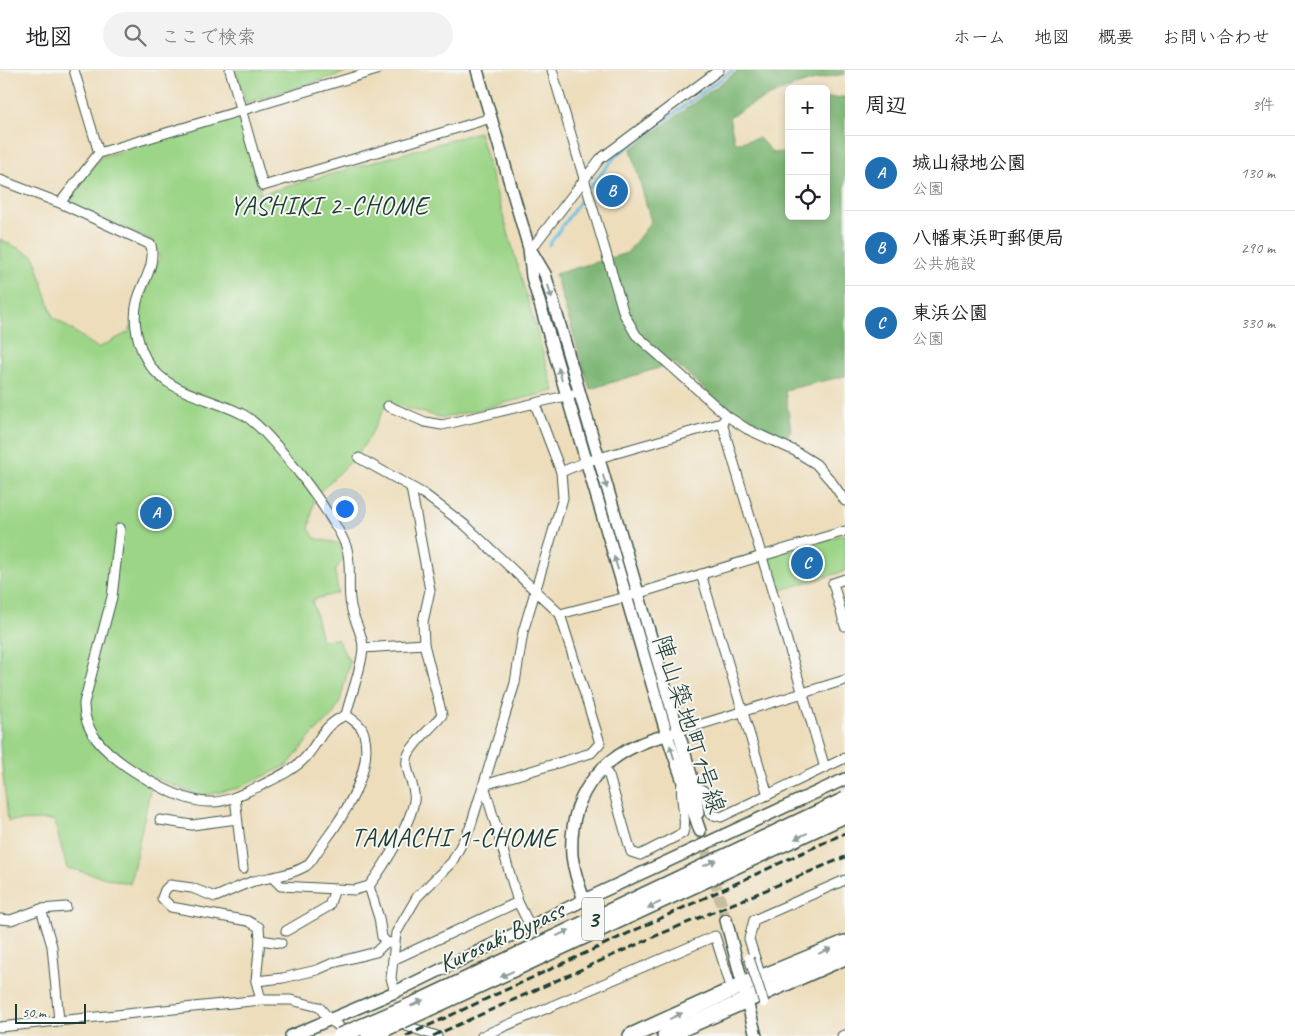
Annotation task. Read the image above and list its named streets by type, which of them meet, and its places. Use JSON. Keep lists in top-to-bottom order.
{
  "streets": {
    "highway": ["3", "Kurosaki Bypass"],
    "street": ["陣山築地町1号線"]
  },
  "districts": ["YASHIKI 2-CHOME", "TAMACHI 1-CHOME"],
  "scale_bar": "50 m",
  "page": {
    "header": "地図",
    "search": "ここで検索",
    "nav": [
      "ホーム",
      "地図",
      "概要",
      "お問い合わせ"
    ],
    "heading": ["周辺", "3件"],
    "map_buttons": ["+", "−"],
    "list": [
      {
        "mark": "A",
        "name": "城山緑地公園",
        "note": "公園",
        "value": "130 m"
      },
      {
        "mark": "B",
        "name": "八幡東浜町郵便局",
        "note": "公共施設",
        "value": "290 m"
      },
      {
        "mark": "C",
        "name": "東浜公園",
        "note": "公園",
        "value": "330 m"
      }
    ],
    "pins": ["B", "A", "C"],
    "scale": "50 m"
  }
}
